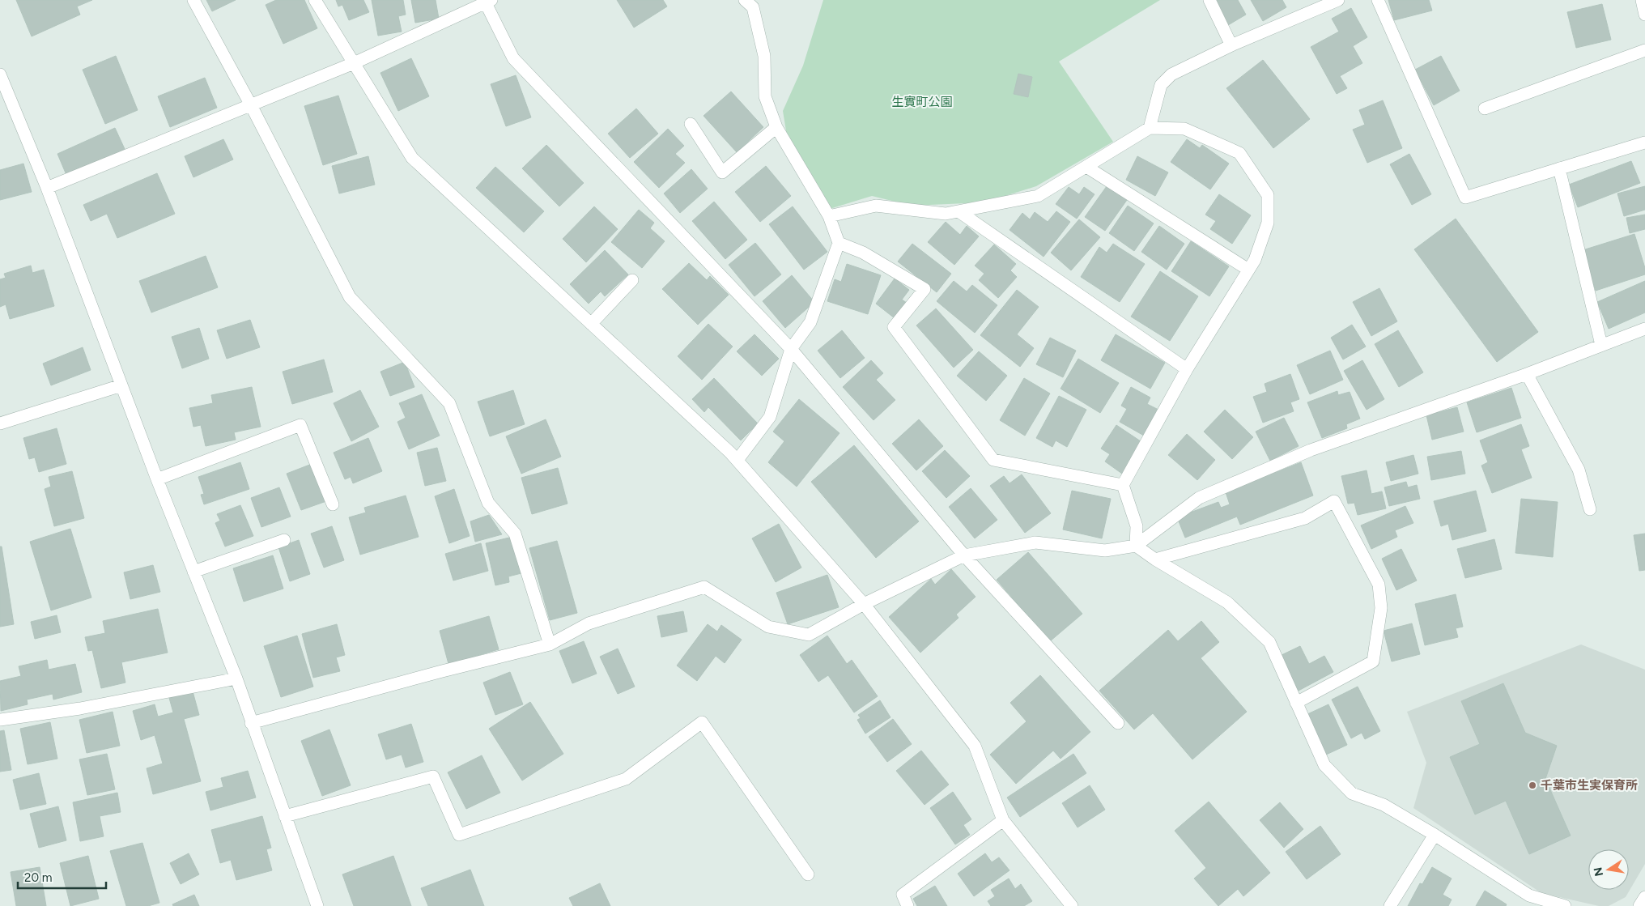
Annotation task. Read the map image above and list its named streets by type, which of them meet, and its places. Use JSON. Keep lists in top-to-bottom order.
{
  "parks": ["生實町公園"],
  "places": ["千葉市生実保育所"],
  "scale_bar": "20 m",
  "north": "left"
}
